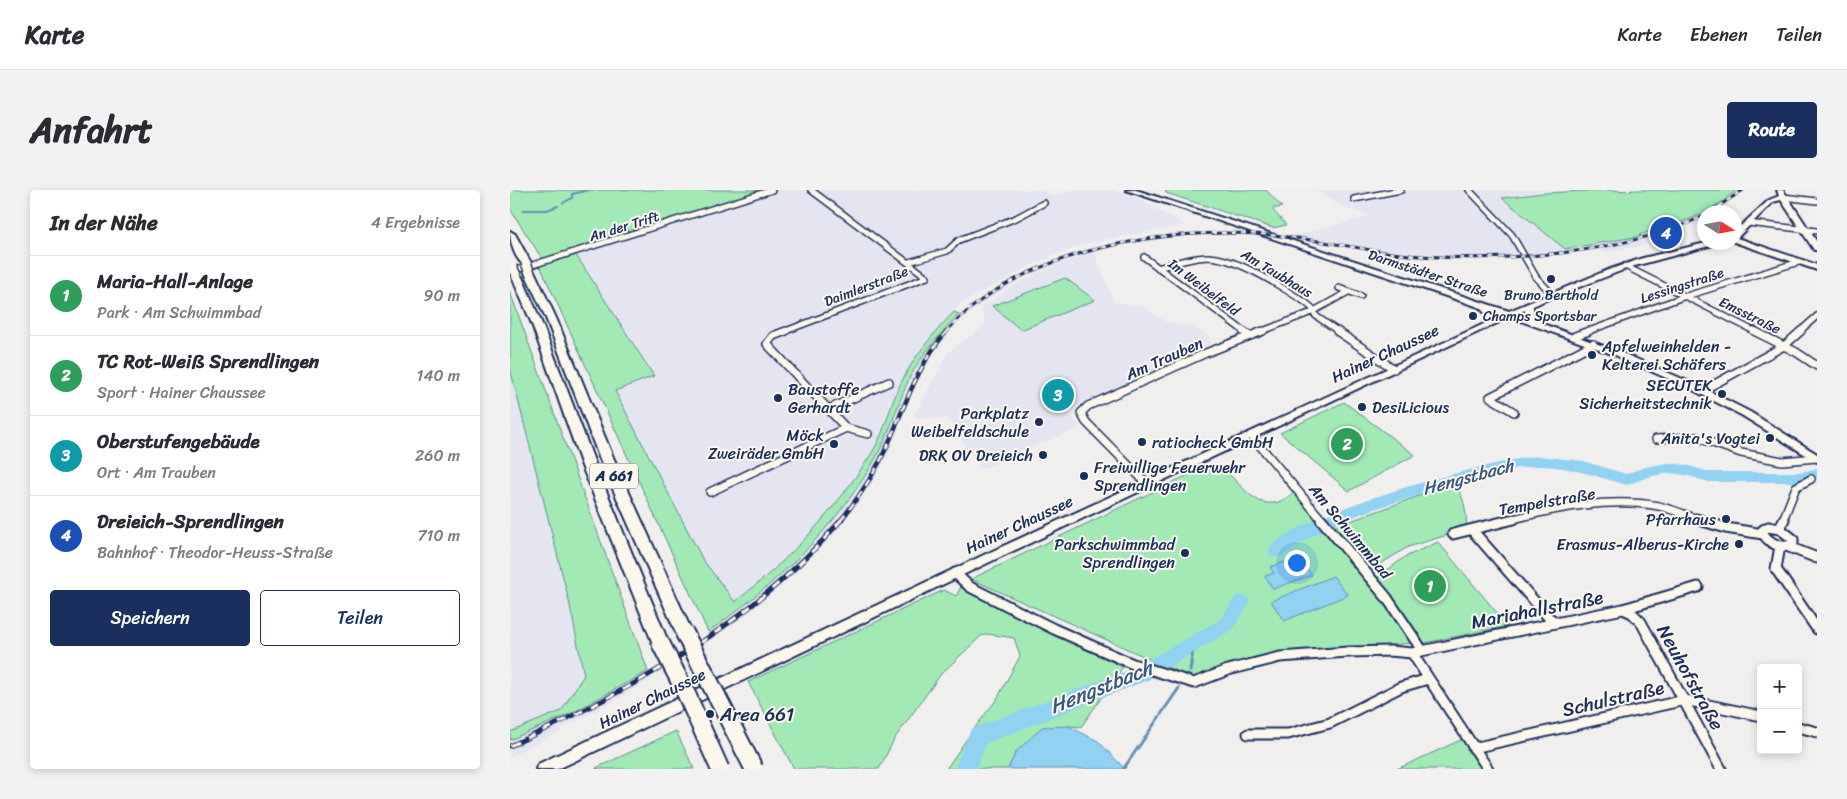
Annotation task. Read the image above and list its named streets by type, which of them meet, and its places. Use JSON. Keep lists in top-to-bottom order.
{
  "streets": {
    "highway": ["A 661"],
    "main road": ["Darmstädter Straße"],
    "street": [
      "An der Trift",
      "Am Taubhaus",
      "Lessingstraße",
      "Daimlerstraße",
      "Im Weibelfeld",
      "Emsstraße",
      "Hainer Chaussee",
      "Am Trauben",
      "Tempelstraße",
      "Am Schwimmbad",
      "Mariahallstraße",
      "Neuhofstraße",
      "Schulstraße"
    ]
  },
  "crossings": [
    ["An der Trift", "A 661"],
    ["Am Taubhaus", "Im Weibelfeld"],
    ["Am Taubhaus", "Hainer Chaussee"],
    ["Am Taubhaus", "Am Trauben"],
    ["Darmstädter Straße", "Lessingstraße"],
    ["Darmstädter Straße", "Hainer Chaussee"],
    ["Lessingstraße", "Emsstraße"],
    ["Im Weibelfeld", "Am Trauben"],
    ["Hainer Chaussee", "Am Trauben"],
    ["Hainer Chaussee", "Am Schwimmbad"],
    ["Hainer Chaussee", "Mariahallstraße"],
    ["Am Schwimmbad", "Mariahallstraße"],
    ["Mariahallstraße", "Neuhofstraße"],
    ["Neuhofstraße", "Schulstraße"]
  ],
  "water": ["Hengstbach"],
  "places": [
    "Bruno Berthold",
    "Champs Sportsbar",
    "Apfelweinhelden - Kelterei Schäfers",
    "SECUTEK Sicherheitstechnik",
    "Baustoffe Gerhardt",
    "DesiLicious",
    "Parkplatz Weibelfeldschule",
    "Anita's Vogtei",
    "ratiocheck GmbH",
    "Möck Zweiräder GmbH",
    "DRK OV Dreieich",
    "Freiwillige Feuerwehr Sprendlingen",
    "Pfarrhaus",
    "Erasmus-Alberus-Kirche",
    "Parkschwimmbad Sprendlingen",
    "Area 661"
  ],
  "north": "right",
  "page": {
    "header": "Karte",
    "nav": ["Karte", "Ebenen", "Teilen"],
    "title": "Anfahrt",
    "buttons": [
      "Route",
      ["Speichern", "Teilen"]
    ],
    "heading": ["In der Nähe", "4 Ergebnisse"],
    "pins": [
      "4",
      "3",
      "2",
      "1"
    ],
    "list": [
      {
        "mark": "1",
        "name": "Maria-Hall-Anlage",
        "note": "Park · Am Schwimmbad",
        "value": "90 m"
      },
      {
        "mark": "2",
        "name": "TC Rot-Weiß Sprendlingen",
        "note": "Sport · Hainer Chaussee",
        "value": "140 m"
      },
      {
        "mark": "3",
        "name": "Oberstufengebäude",
        "note": "Ort · Am Trauben",
        "value": "260 m"
      },
      {
        "mark": "4",
        "name": "Dreieich-Sprendlingen",
        "note": "Bahnhof · Theodor-Heuss-Straße",
        "value": "710 m"
      }
    ],
    "map_buttons": ["+", "−"]
  }
}
